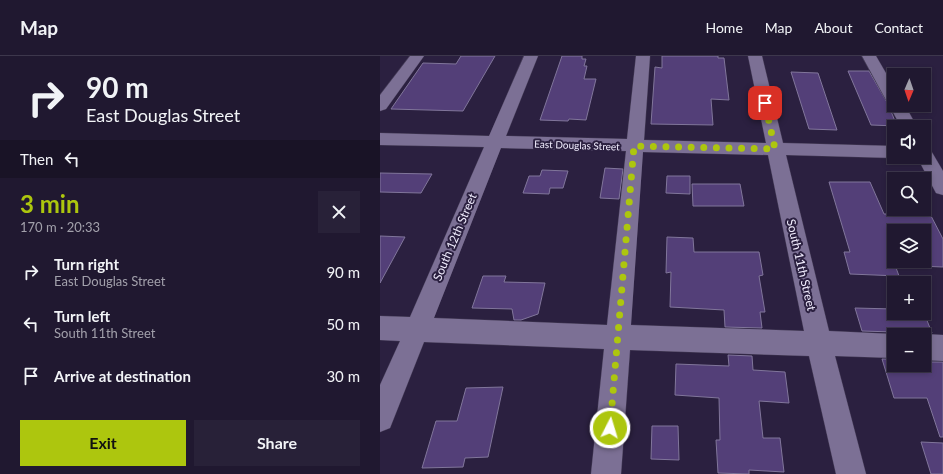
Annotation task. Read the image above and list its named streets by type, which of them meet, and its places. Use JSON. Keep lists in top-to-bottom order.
{
  "streets": {
    "street": ["East Douglas Street", "South 12th Street", "South 11th Street"]
  },
  "crossings": [
    ["East Douglas Street", "South 12th Street"],
    ["East Douglas Street", "South 11th Street"]
  ],
  "north": "bottom",
  "page": {
    "header": "Map",
    "nav": [
      "Home",
      "Map",
      "About",
      "Contact"
    ],
    "turn": ["90 m", "East Douglas Street"],
    "map_buttons": ["+", "−"],
    "then": "Then",
    "heading": ["3 min", "170 m · 20:33"],
    "list": [
      {
        "name": "Turn right",
        "note": "East Douglas Street",
        "value": "90 m"
      },
      {
        "name": "Turn left",
        "note": "South 11th Street",
        "value": "50 m"
      },
      {
        "name": "Arrive at destination",
        "value": "30 m"
      }
    ],
    "buttons": ["Exit", "Share"]
  }
}
